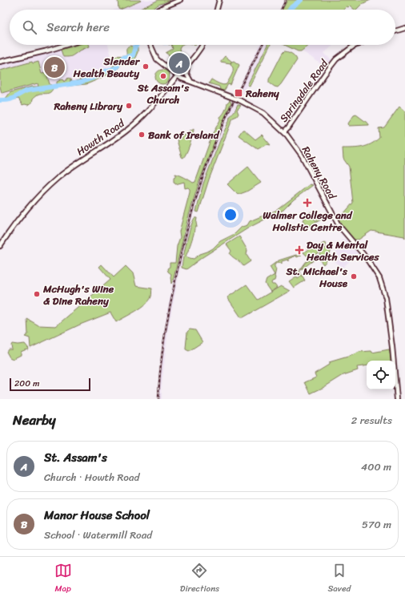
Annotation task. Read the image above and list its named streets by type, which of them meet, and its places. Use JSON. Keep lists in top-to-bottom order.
{
  "streets": {
    "main road": ["Springdale Road", "Howth Road", "Raheny Road"]
  },
  "crossings": [
    ["Springdale Road", "Raheny Road"],
    ["Howth Road", "Raheny Road"]
  ],
  "places": {
    "other": [
      "Slender Health Beauty",
      "St Assam's Church",
      "Raheny Library",
      "Bank of Ireland",
      "St. Michael's House",
      "McHugh's Wine & Dine Raheny"
    ],
    "transit": ["Raheny"],
    "health": ["Walmer College and Holistic Centre", "Day & Mental Health Services"]
  },
  "scale_bar": "200 m",
  "page": {
    "search": "Search here",
    "pins": ["A", "B"],
    "scale": "200 m",
    "heading": ["Nearby", "2 results"],
    "list": [
      {
        "mark": "A",
        "name": "St. Assam's",
        "note": "Church · Howth Road",
        "value": "400 m"
      },
      {
        "mark": "B",
        "name": "Manor House School",
        "note": "School · Watermill Road",
        "value": "570 m"
      }
    ],
    "nav": ["Map", "Directions", "Saved"]
  }
}
